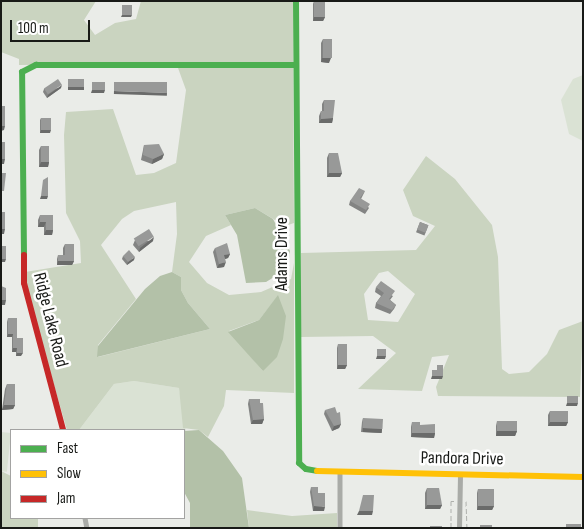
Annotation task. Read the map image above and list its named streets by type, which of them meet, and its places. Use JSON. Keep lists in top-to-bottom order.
{
  "streets": {
    "street": ["Adams Drive", "Ridge Lake Road", "Pandora Drive"]
  },
  "crossings": [
    ["Adams Drive", "Ridge Lake Road"],
    ["Adams Drive", "Pandora Drive"]
  ],
  "legend": ["Fast", "Slow", "Jam"],
  "scale_bar": "100 m"
}
